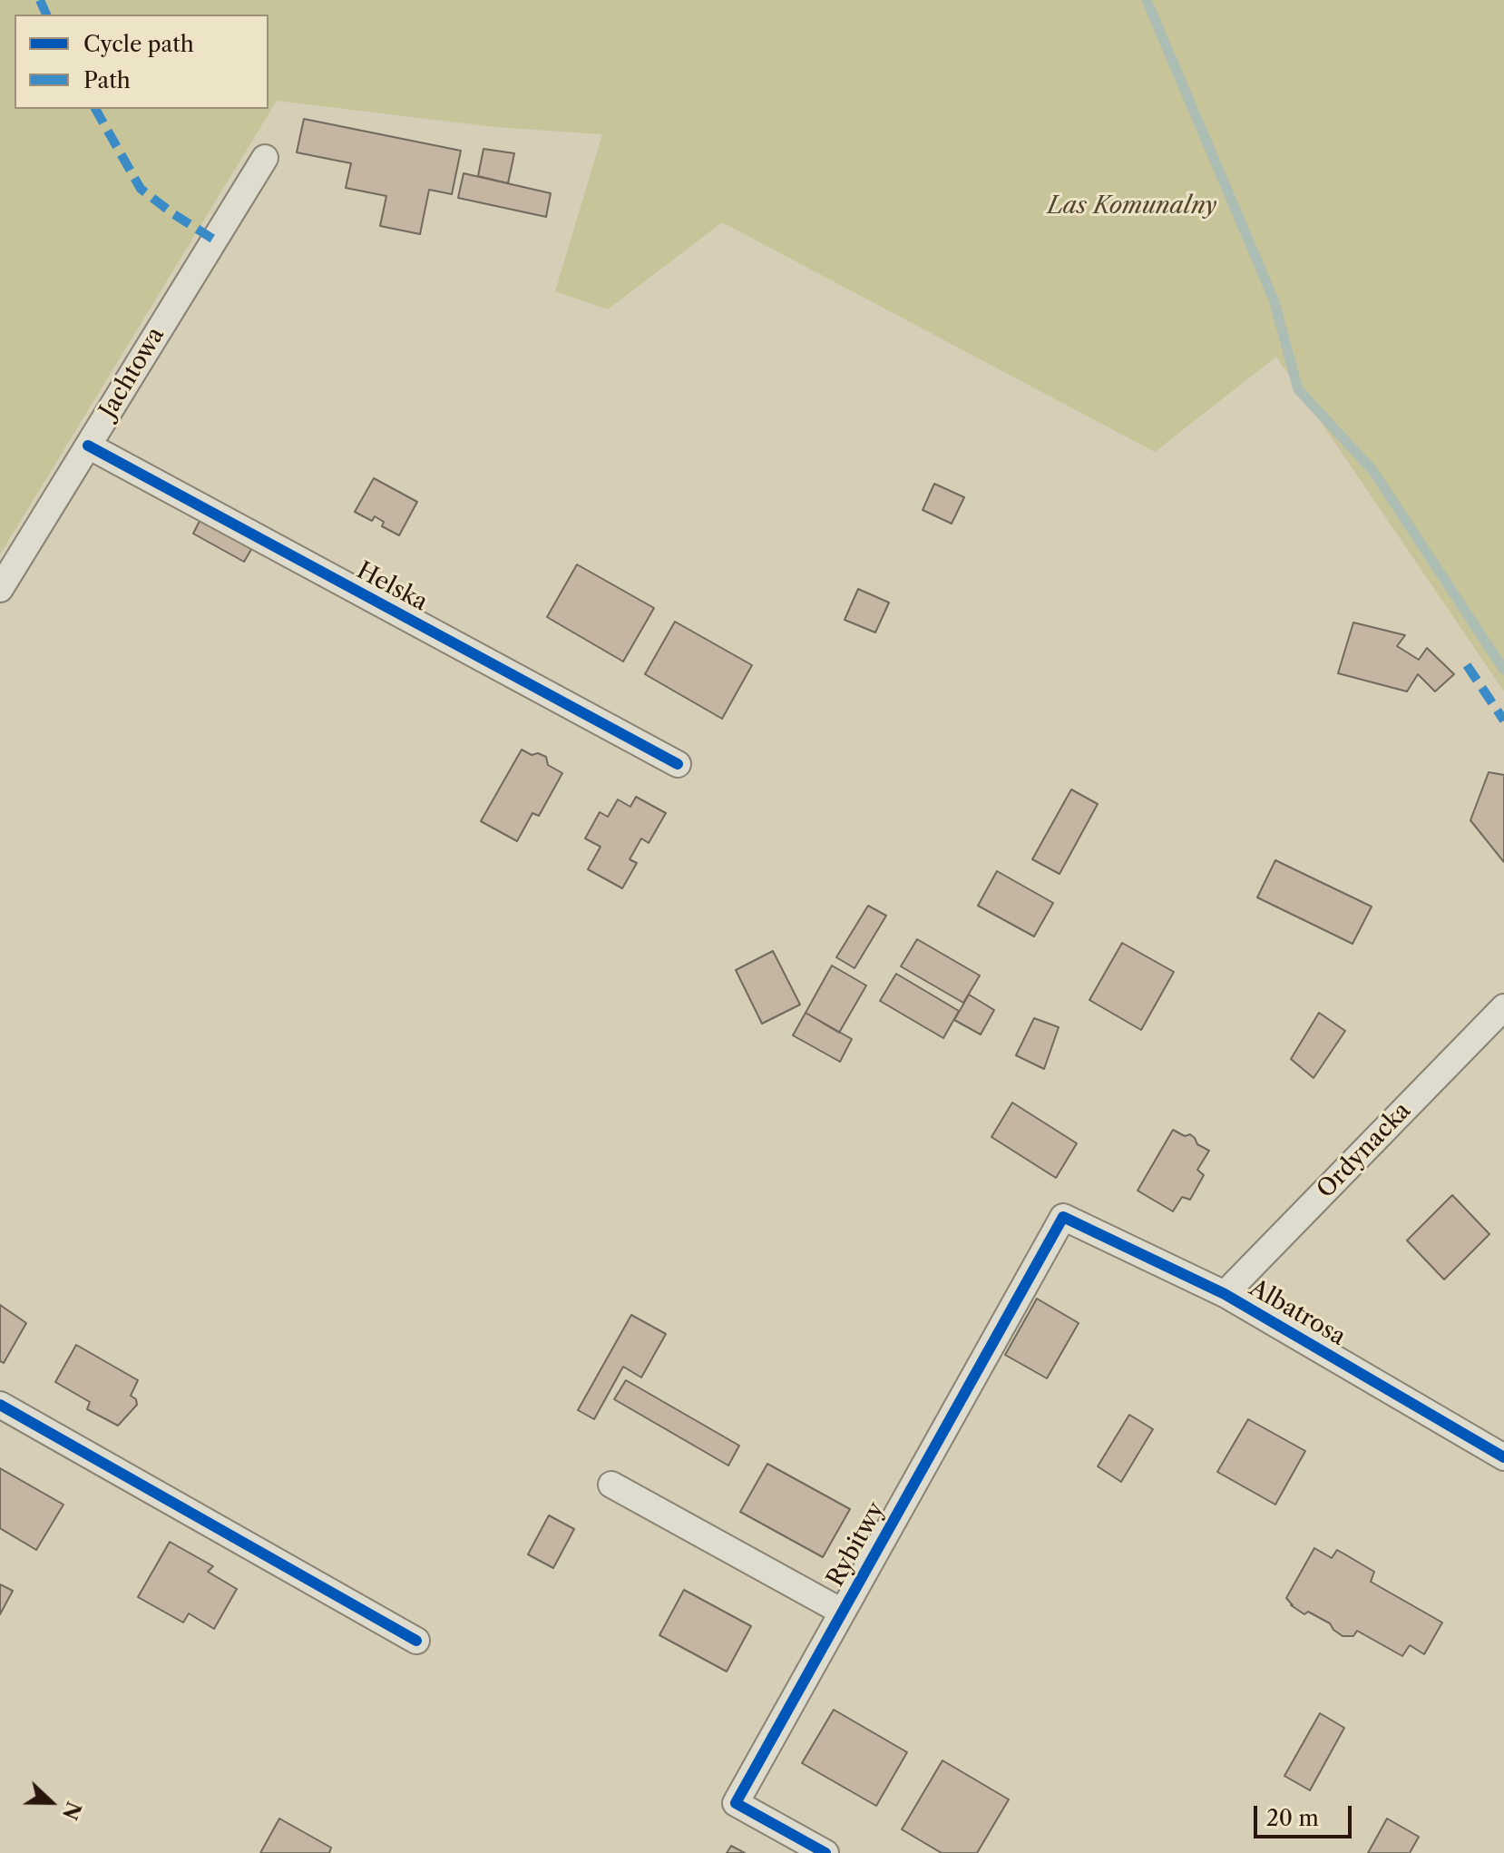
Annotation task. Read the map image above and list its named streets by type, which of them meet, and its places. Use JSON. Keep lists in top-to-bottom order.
{
  "streets": {
    "street": [
      "Jachtowa",
      "Helska",
      "Ordynacka",
      "Albatrosa",
      "Rybitwy"
    ]
  },
  "crossings": [
    ["Jachtowa", "Helska"],
    ["Ordynacka", "Albatrosa"],
    ["Albatrosa", "Rybitwy"]
  ],
  "parks": ["Las Komunalny"],
  "legend": ["Cycle path", "Path"],
  "scale_bar": "20 m",
  "north": "right"
}
